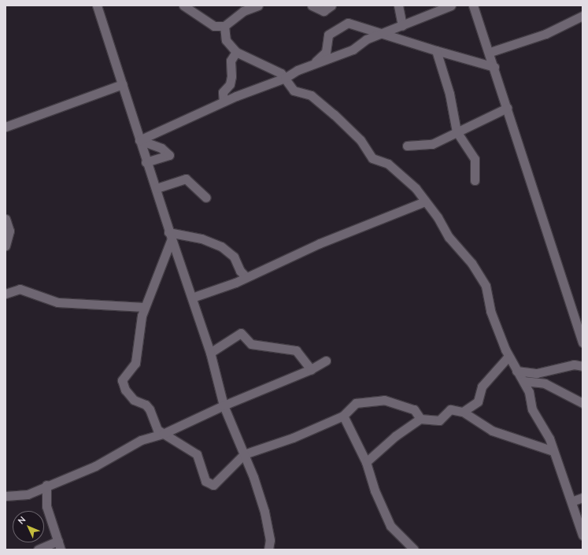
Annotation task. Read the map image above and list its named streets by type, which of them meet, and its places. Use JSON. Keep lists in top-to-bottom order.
{
  "north": "top left"
}
